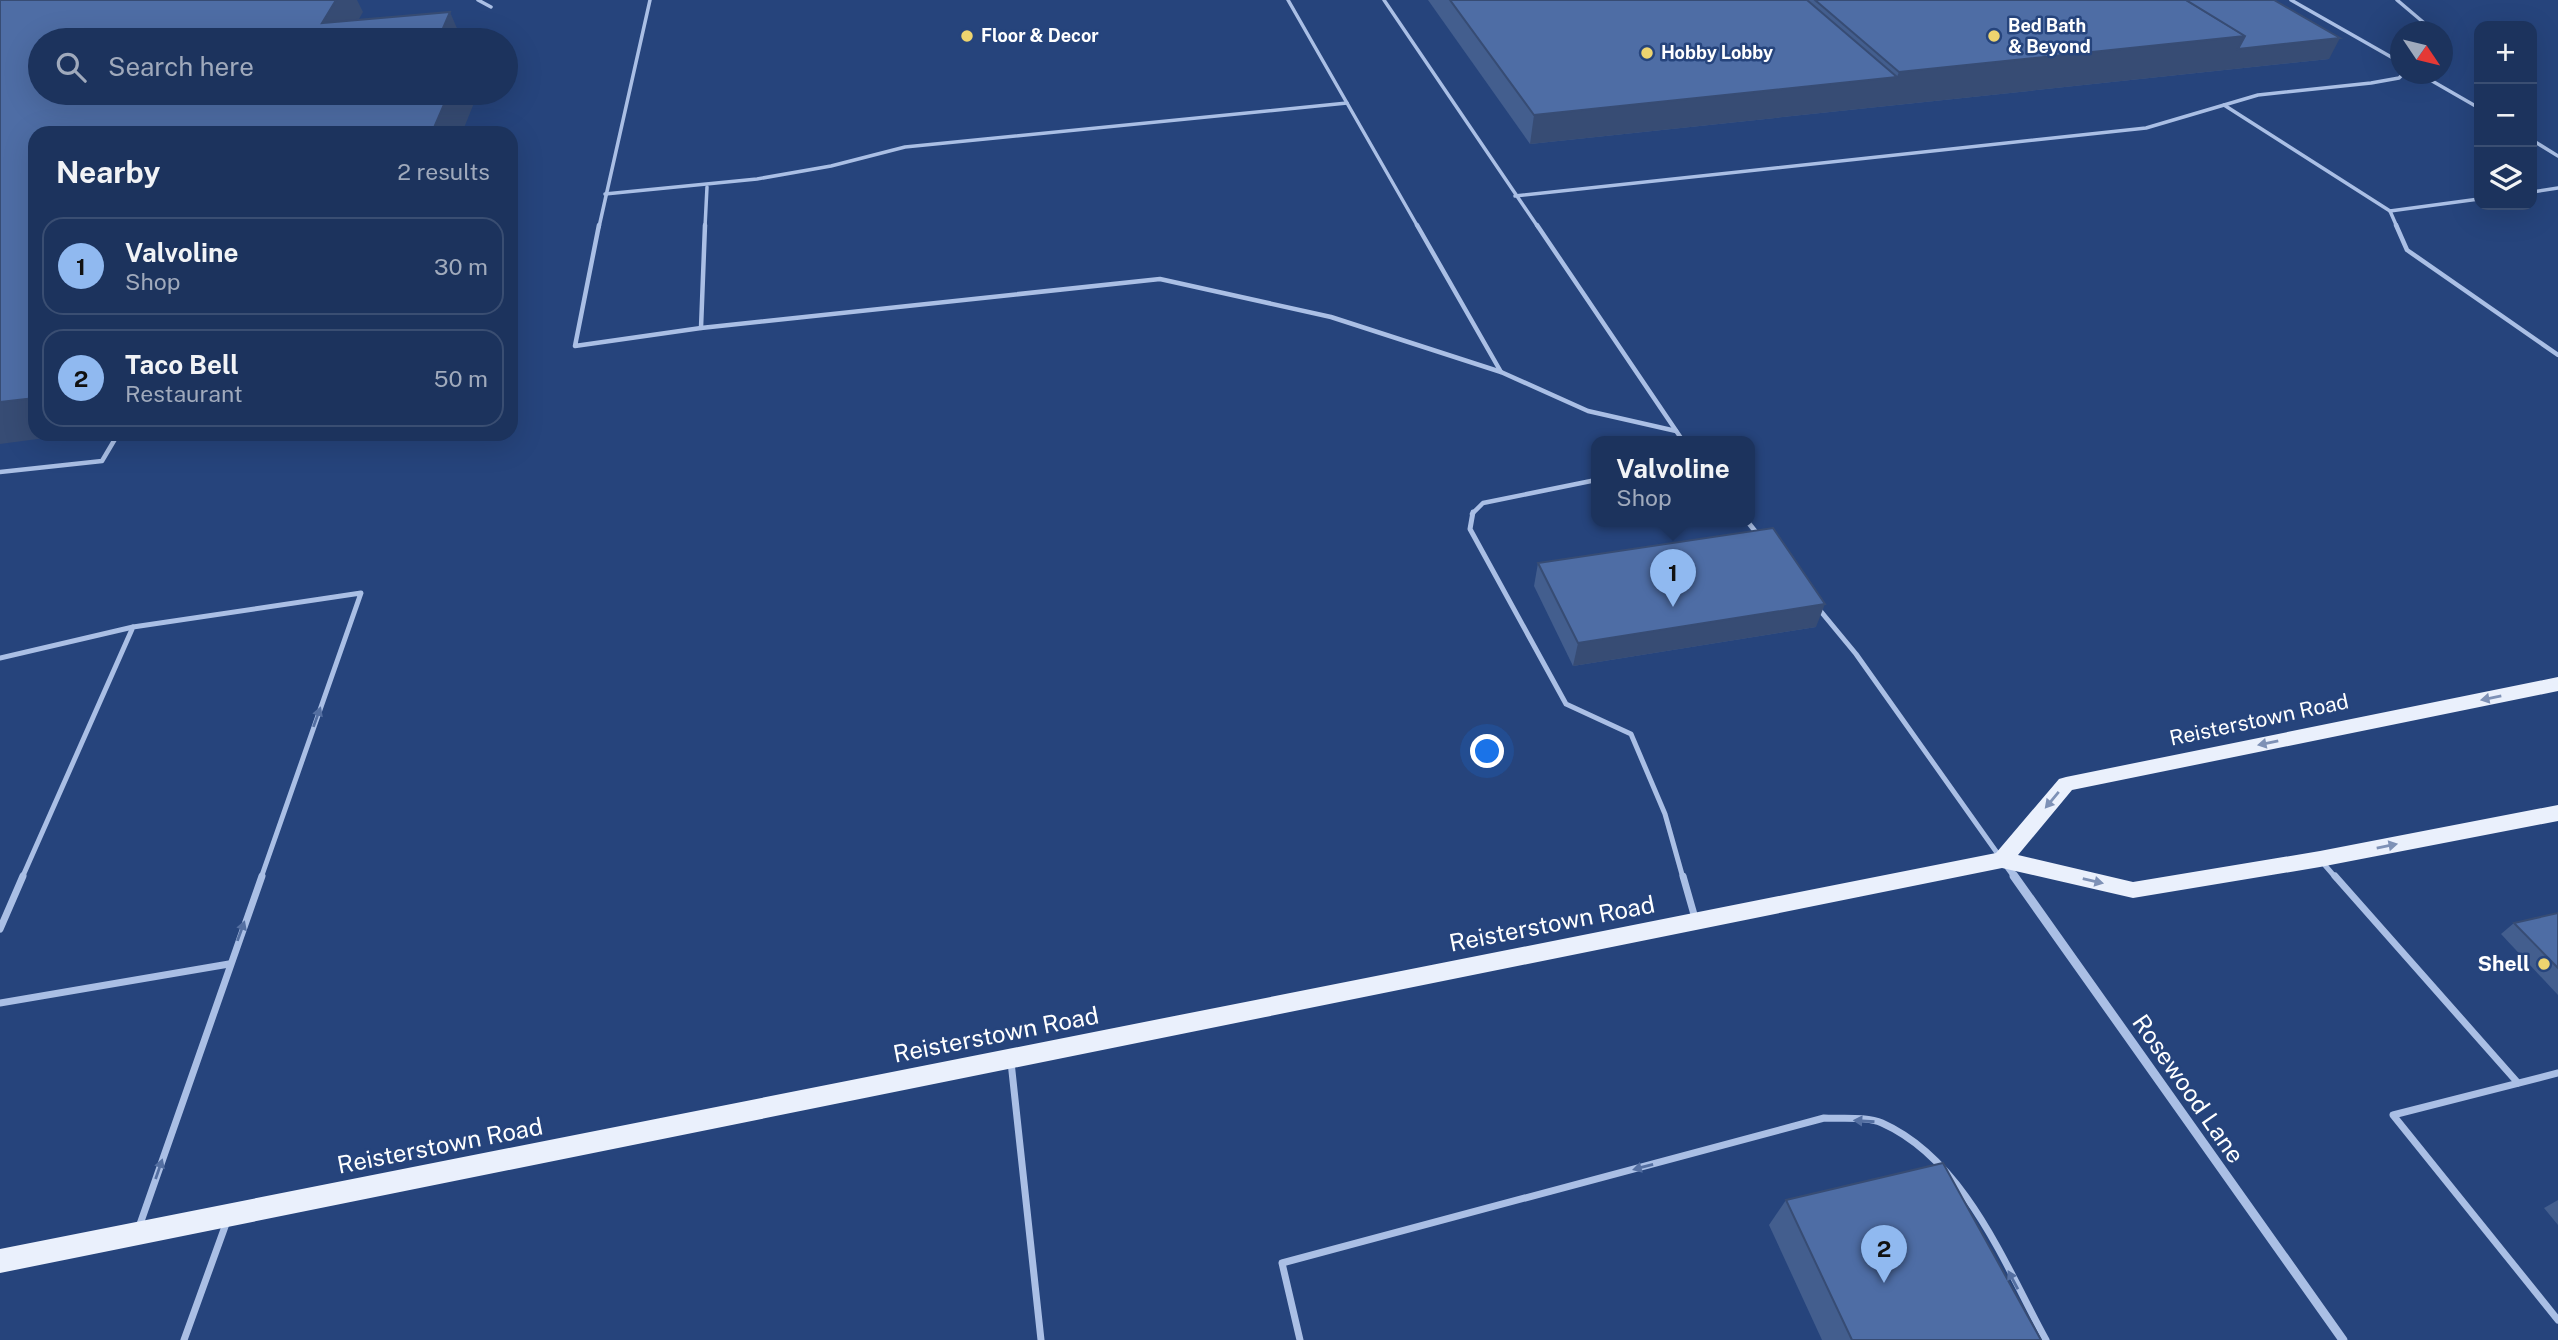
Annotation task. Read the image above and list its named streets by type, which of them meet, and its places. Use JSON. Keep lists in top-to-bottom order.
{
  "streets": {
    "main road": ["Reisterstown Road"],
    "street": ["Rosewood Lane"]
  },
  "crossings": [
    ["Reisterstown Road", "Rosewood Lane"]
  ],
  "places": [
    "Floor & Decor",
    "Bed Bath & Beyond",
    "Hobby Lobby",
    "Shell"
  ],
  "north": "bottom right",
  "page": {
    "map_buttons": ["+", "−"],
    "search": "Search here",
    "heading": ["Nearby", "2 results"],
    "list": [
      {
        "mark": "1",
        "name": "Valvoline",
        "note": "Shop",
        "value": "30 m"
      },
      {
        "mark": "2",
        "name": "Taco Bell",
        "note": "Restaurant",
        "value": "50 m"
      }
    ],
    "popup": ["Valvoline", "Shop"],
    "pins": ["1", "2"]
  }
}
